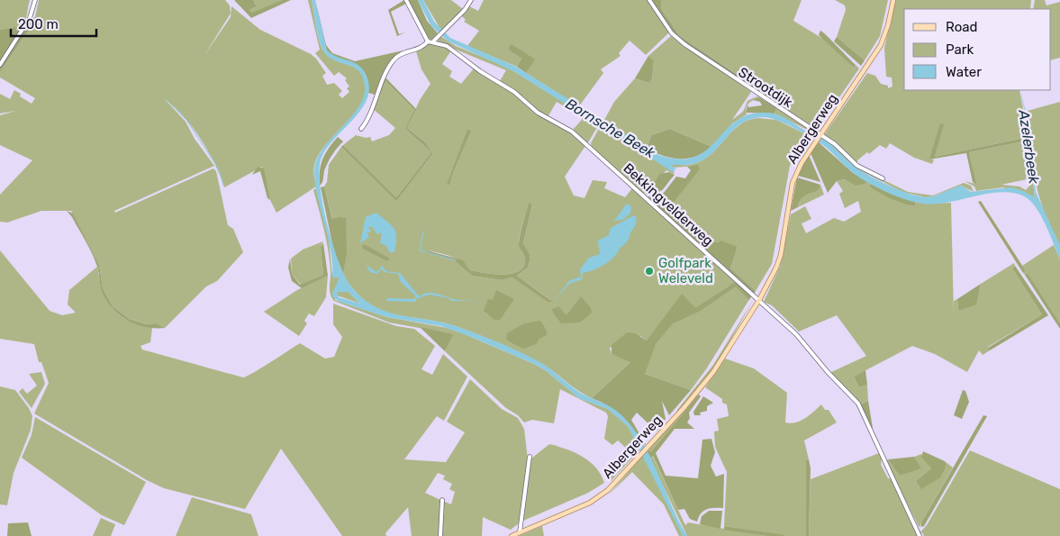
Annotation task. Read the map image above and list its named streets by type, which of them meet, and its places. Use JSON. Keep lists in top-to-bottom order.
{
  "streets": {
    "main road": ["Albergerweg"],
    "street": ["Strootdijk", "Bekkingvelderweg"]
  },
  "crossings": [
    ["Strootdijk", "Albergerweg"],
    ["Albergerweg", "Bekkingvelderweg"]
  ],
  "water": ["Bornsche Beek", "Azelerbeek"],
  "places": ["Golfpark Weleveld"],
  "legend": ["Road", "Park", "Water"],
  "scale_bar": "200 m"
}
